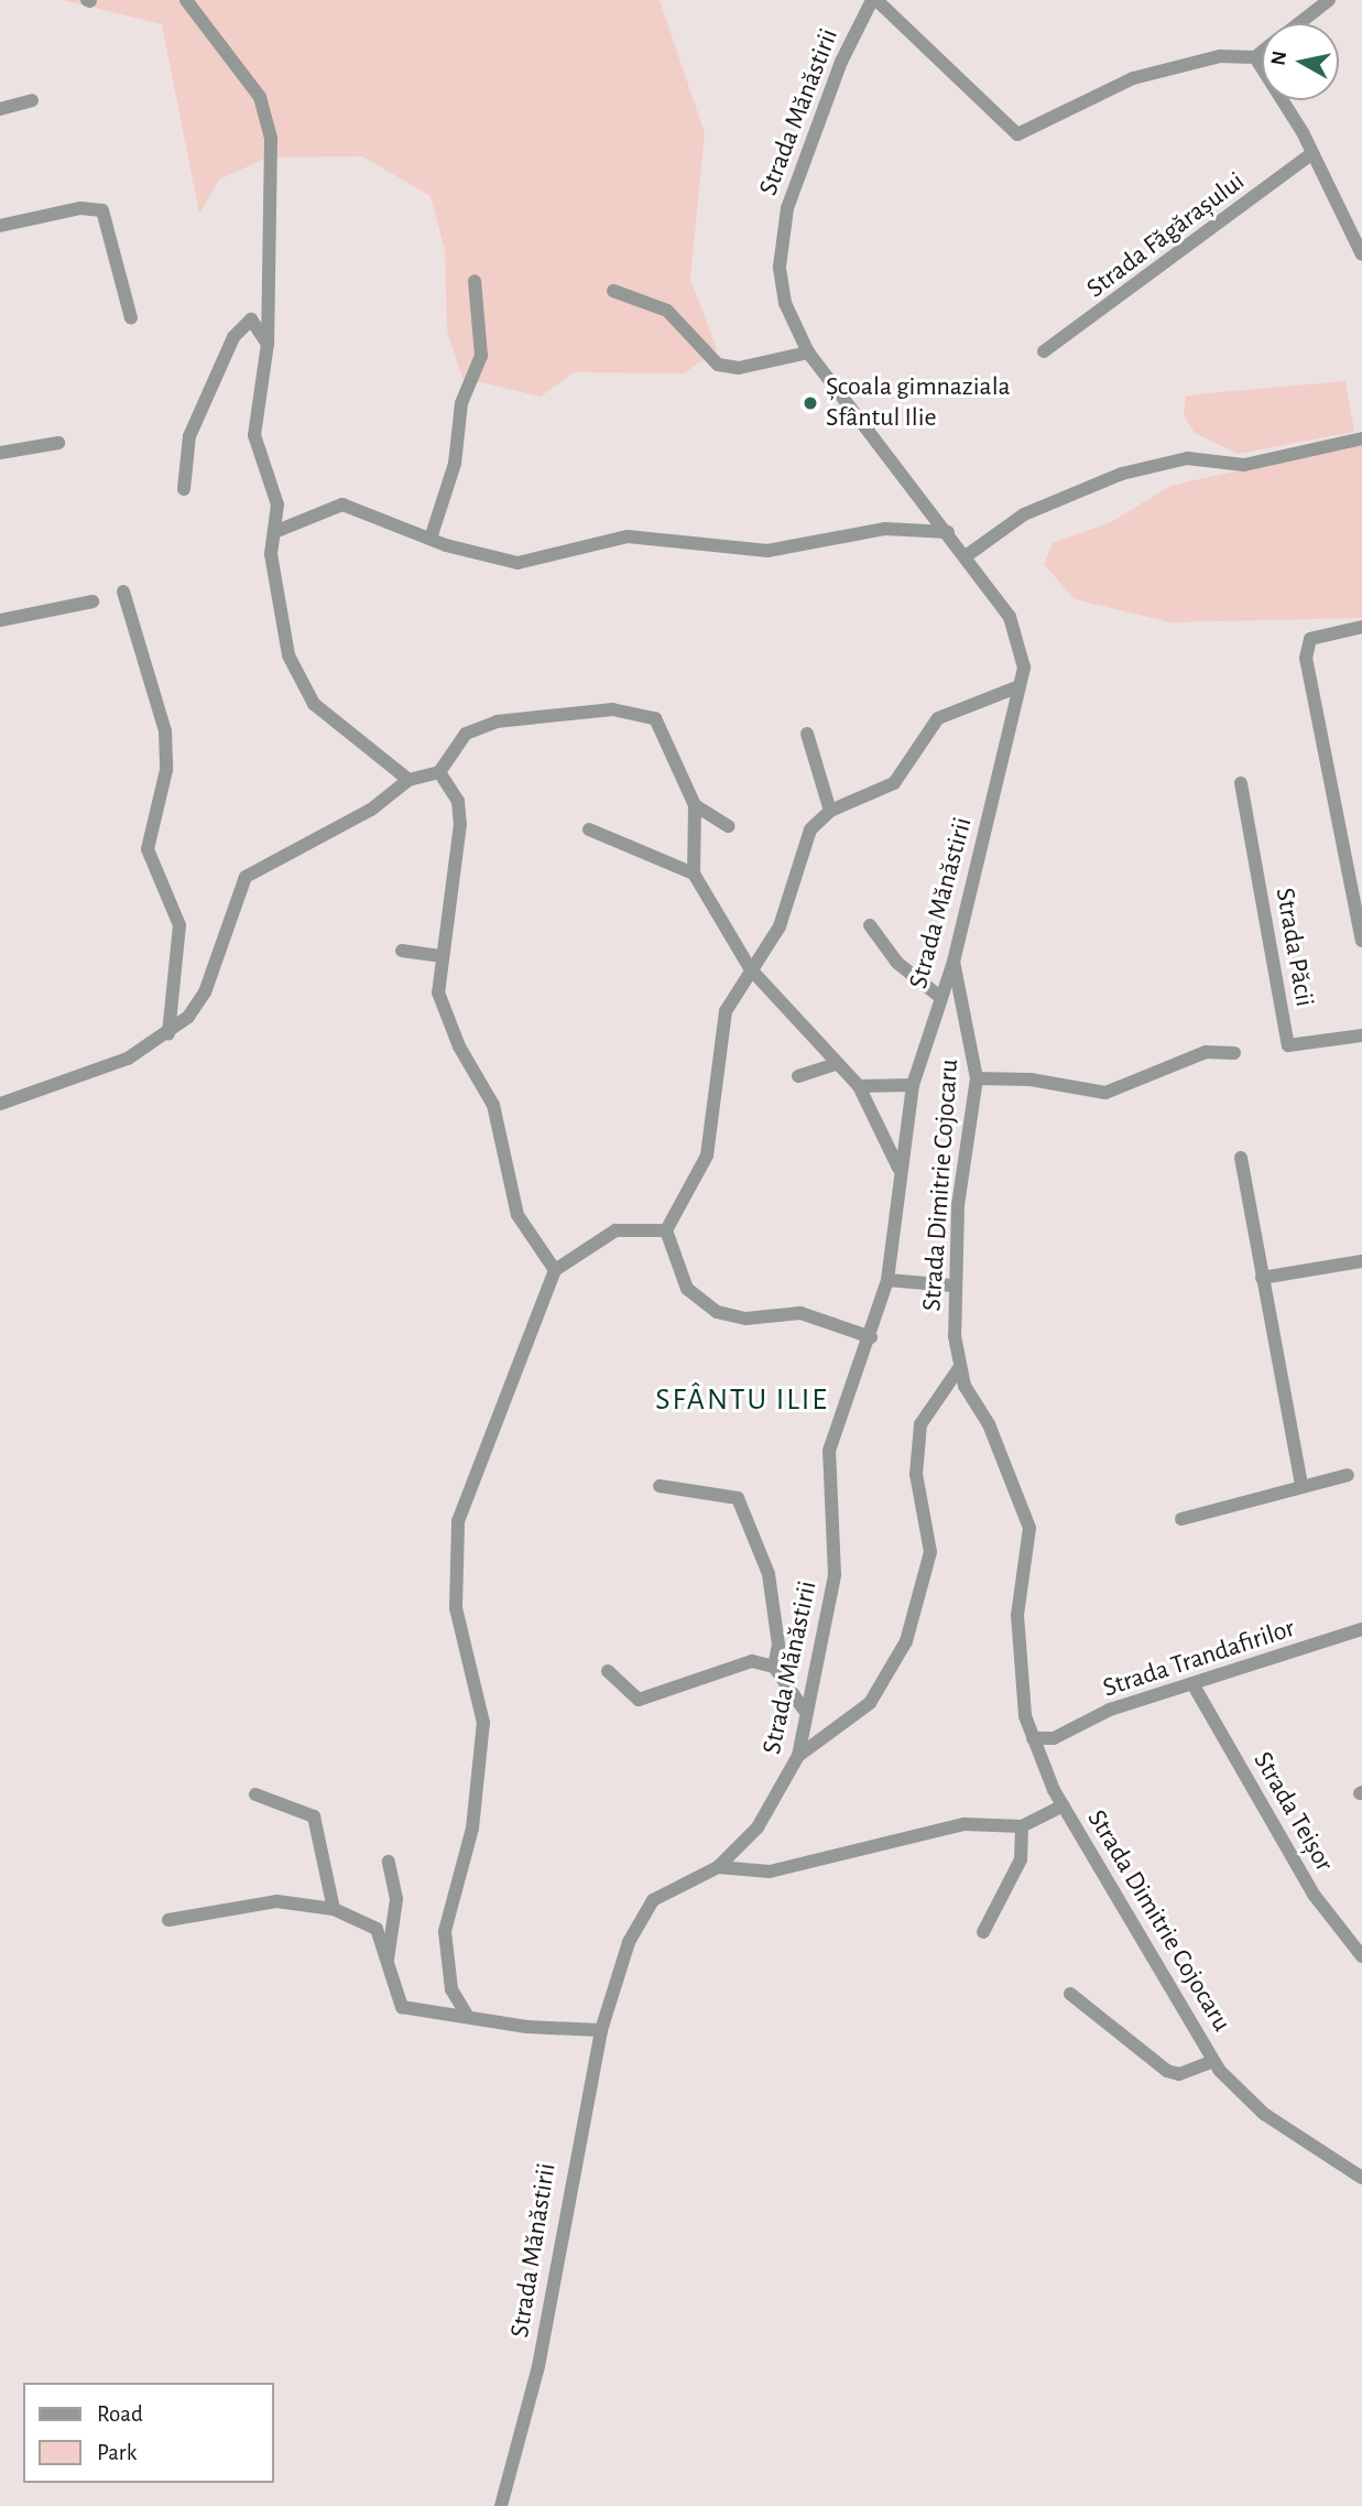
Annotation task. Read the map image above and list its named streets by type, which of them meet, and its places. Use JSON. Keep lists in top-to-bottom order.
{
  "streets": {
    "street": [
      "Strada Mănăstirii",
      "Strada Făgărașului",
      "Strada Păcii",
      "Strada Dimitrie Cojocaru",
      "Strada Trandafirilor",
      "Strada Teișor"
    ]
  },
  "crossings": [
    ["Strada Mănăstirii", "Strada Dimitrie Cojocaru"],
    ["Strada Dimitrie Cojocaru", "Strada Trandafirilor"],
    ["Strada Trandafirilor", "Strada Teișor"]
  ],
  "districts": ["SFÂNTU ILIE"],
  "places": ["Școala gimnaziala Sfântul Ilie"],
  "legend": ["Road", "Park"],
  "north": "left"
}
